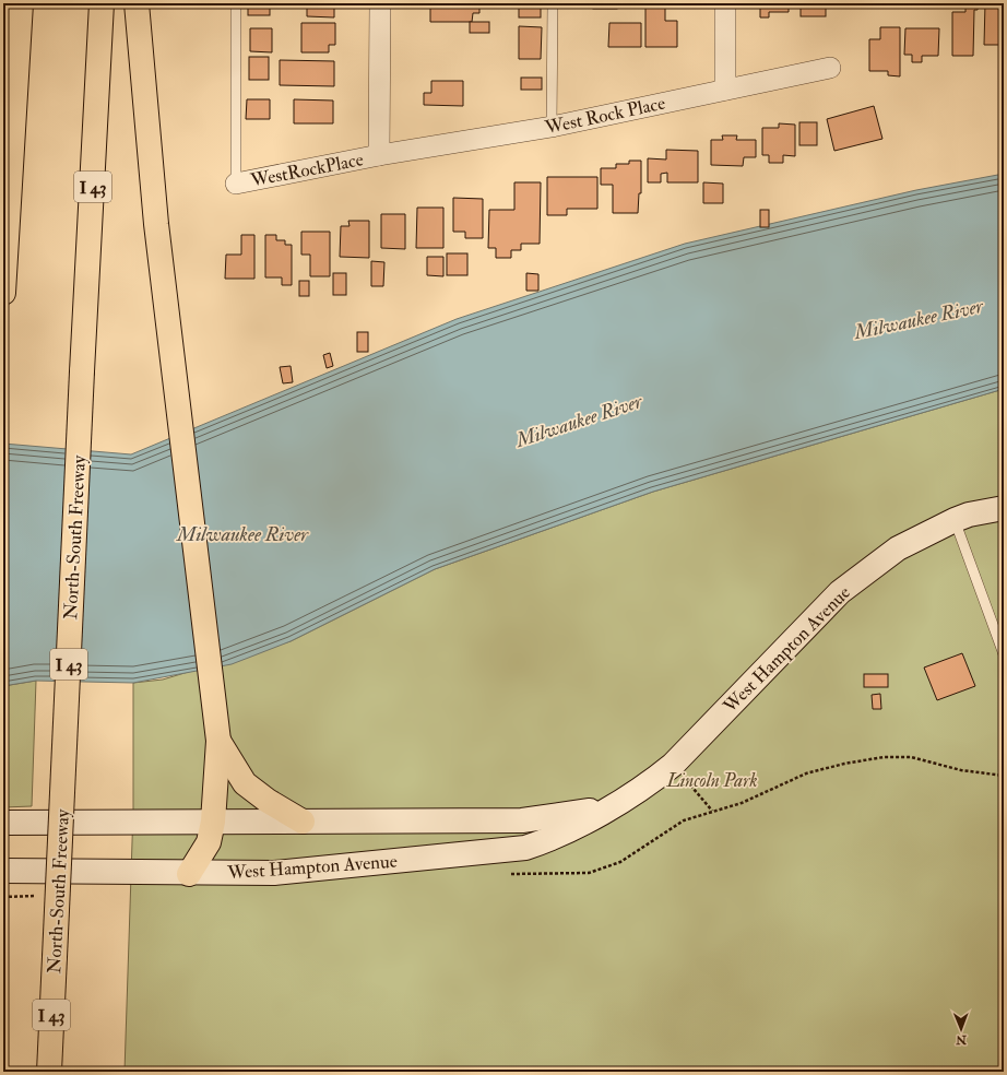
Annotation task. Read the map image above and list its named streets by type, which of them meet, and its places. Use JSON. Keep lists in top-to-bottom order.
{
  "streets": {
    "highway": ["I 43", "North-South Freeway"],
    "main road": ["West Hampton Avenue"],
    "street": ["West Rock Place", "WestRockPlace"]
  },
  "crossings": [
    ["West Rock Place", "WestRockPlace"]
  ],
  "water": ["Milwaukee River"],
  "parks": ["Lincoln Park"],
  "north": "bottom"
}
